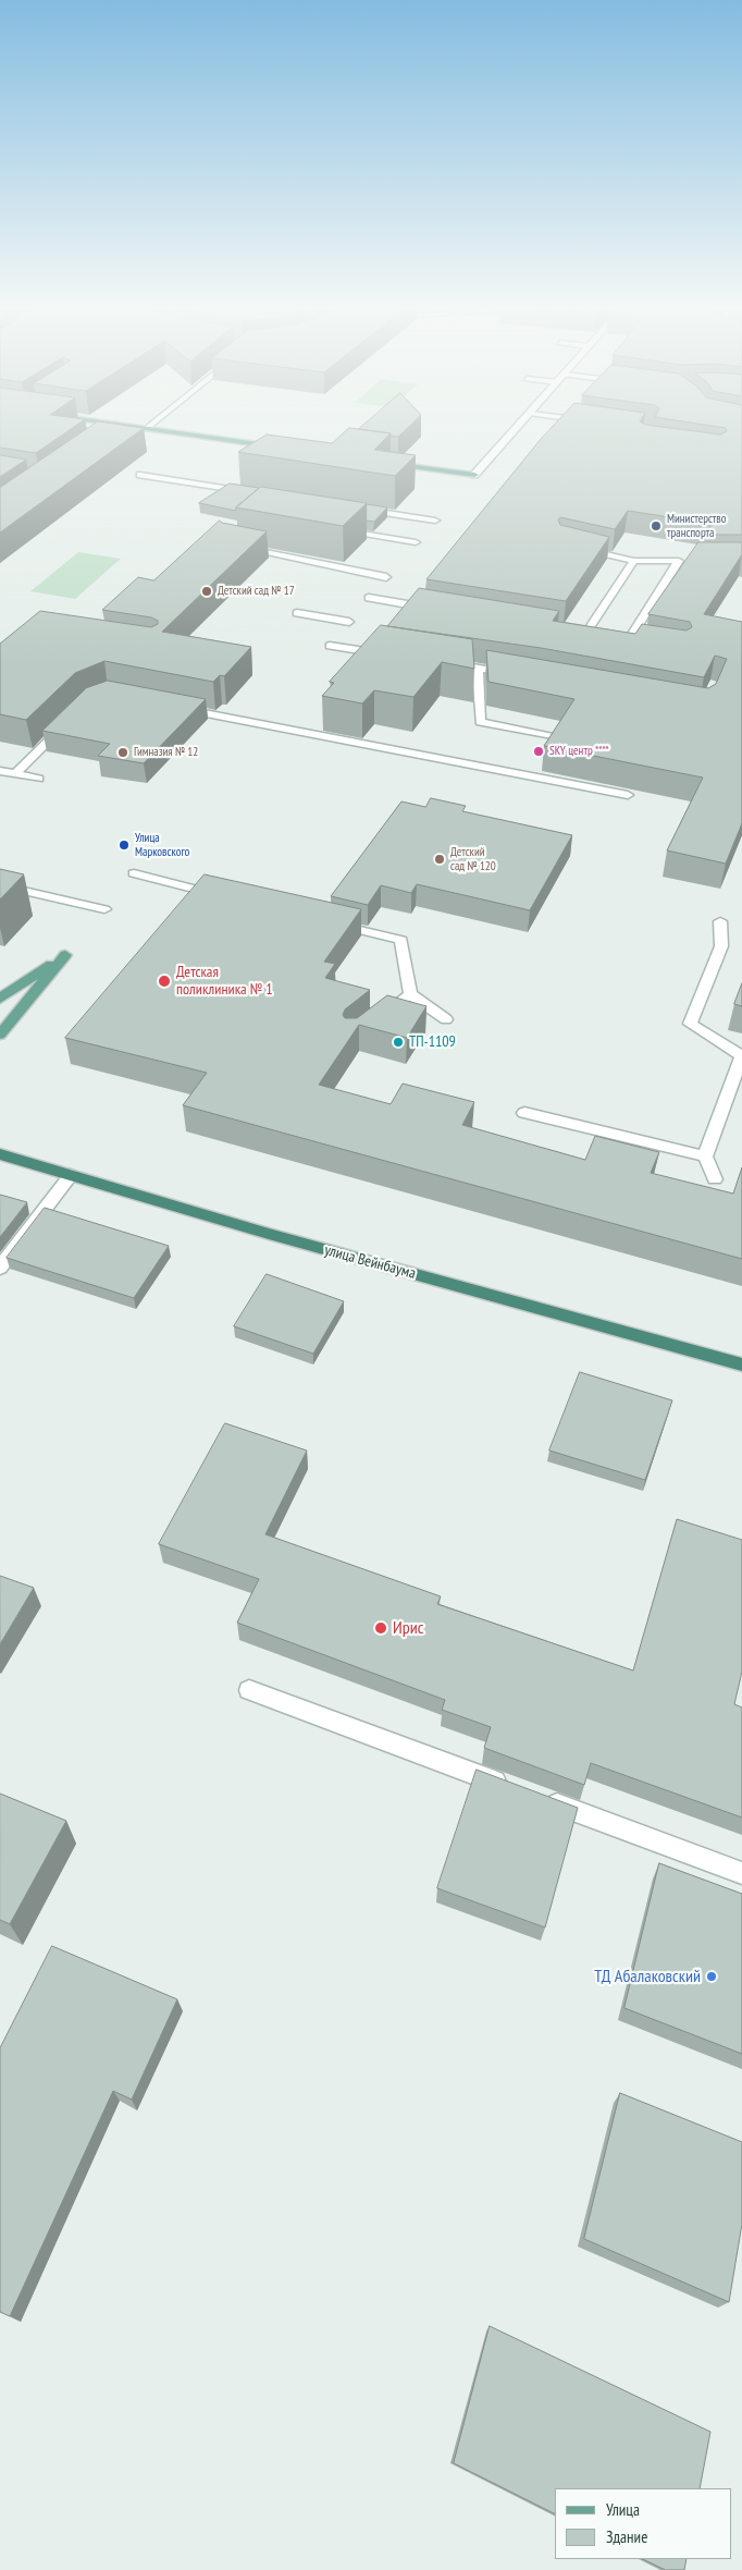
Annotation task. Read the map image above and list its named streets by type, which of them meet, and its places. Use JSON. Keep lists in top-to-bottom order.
{
  "streets": {
    "highway": ["улица Вейнбаума"]
  },
  "places": [
    "Министерство транспорта",
    "Детский сад № 17",
    "SKY центр ****",
    "Гимназия № 12",
    "Улица Марковского",
    "Детский сад № 120",
    "Детская поликлиника № 1",
    "ТП-1109",
    "Ирис",
    "ТД Абалаковский"
  ],
  "legend": ["Улица", "Здание"]
}
